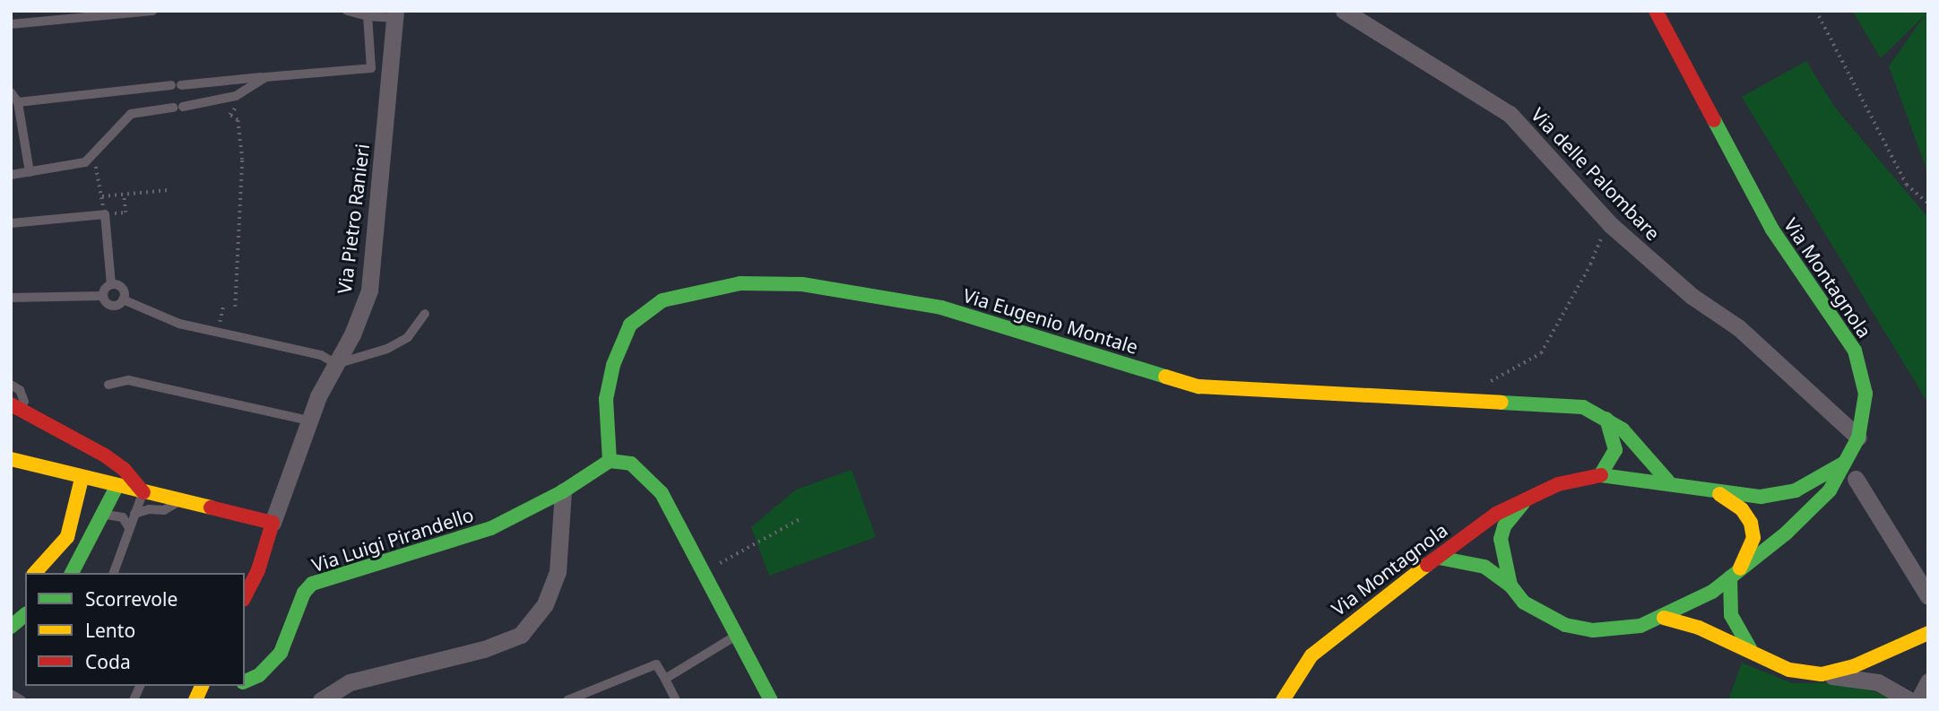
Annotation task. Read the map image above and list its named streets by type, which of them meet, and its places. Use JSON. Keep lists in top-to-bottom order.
{
  "streets": {
    "main road": [
      "Via Pietro Ranieri",
      "Via Montagnola",
      "Via Eugenio Montale",
      "Via Luigi Pirandello"
    ],
    "street": ["Via delle Palombare"]
  },
  "crossings": [
    ["Via delle Palombare", "Via Montagnola"],
    ["Via Montagnola", "Via Eugenio Montale"],
    ["Via Eugenio Montale", "Via Luigi Pirandello"]
  ],
  "legend": ["Scorrevole", "Lento", "Coda"]
}
